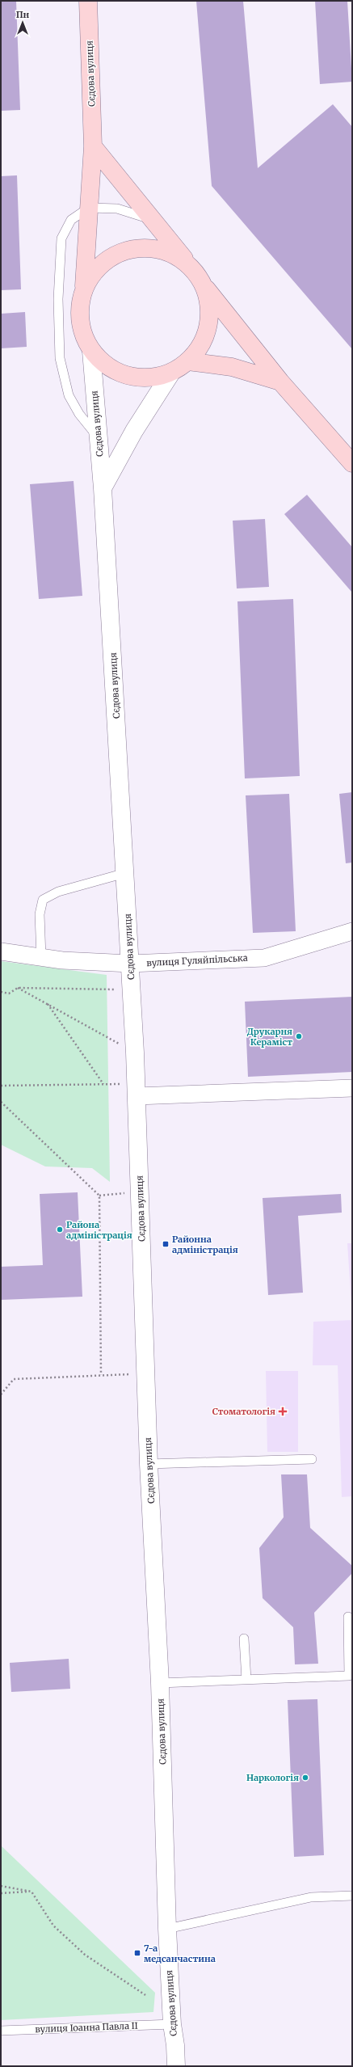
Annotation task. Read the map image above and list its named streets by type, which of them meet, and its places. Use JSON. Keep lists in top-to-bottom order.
{
  "streets": {
    "main road": ["Сєдова вулиця"],
    "street": ["вулиця Гуляйпільська"],
    "lane": ["вулиця Іоанна Павла ІІ"]
  },
  "crossings": [
    ["Сєдова вулиця", "вулиця Гуляйпільська"],
    ["Сєдова вулиця", "вулиця Іоанна Павла ІІ"]
  ],
  "places": {
    "other": ["Друкарня Кераміст", "Района адміністрація", "Наркологія"],
    "transit": ["Районна адміністрація", "7-а медсанчастина"],
    "health": ["Стоматологія"]
  },
  "north": "top"
}
